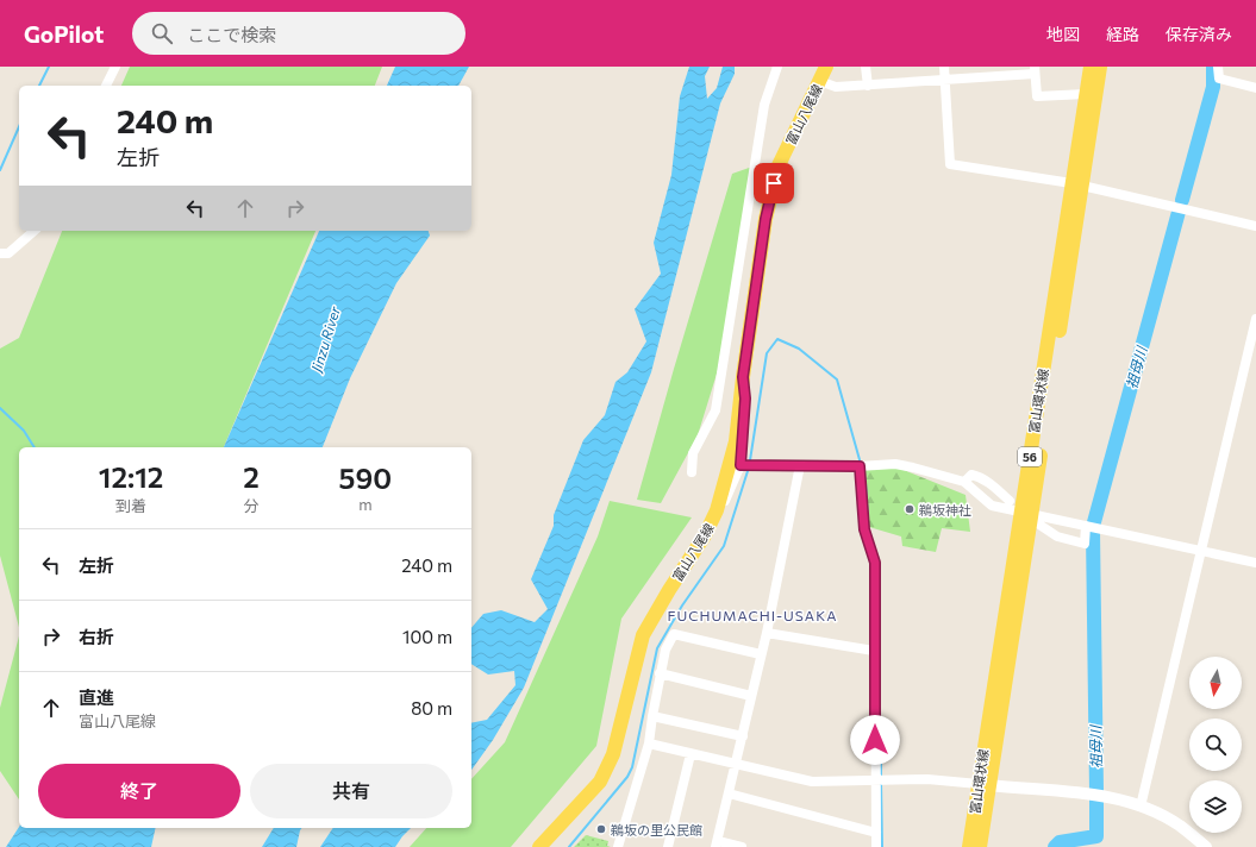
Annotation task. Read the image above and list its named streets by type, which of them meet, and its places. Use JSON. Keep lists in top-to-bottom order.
{
  "streets": {
    "main road": ["富山八尾線", "富山環状線", "56"]
  },
  "districts": ["FUCHUMACHI-USAKA"],
  "water": ["Jinzu River", "祖母川"],
  "places": ["鵜坂神社", "鵜坂の里公民館"],
  "north": "bottom",
  "page": {
    "header": "GoPilot",
    "search": "ここで検索",
    "nav": ["地図", "経路", "保存済み"],
    "turn": ["240 m", "左折"],
    "eta": [
      "12:12",
      "到着",
      "2",
      "分",
      "590",
      "m"
    ],
    "list": [
      {
        "name": "左折",
        "value": "240 m"
      },
      {
        "name": "右折",
        "value": "100 m"
      },
      {
        "name": "直進",
        "note": "富山八尾線",
        "value": "80 m"
      }
    ],
    "buttons": ["終了", "共有"]
  }
}
